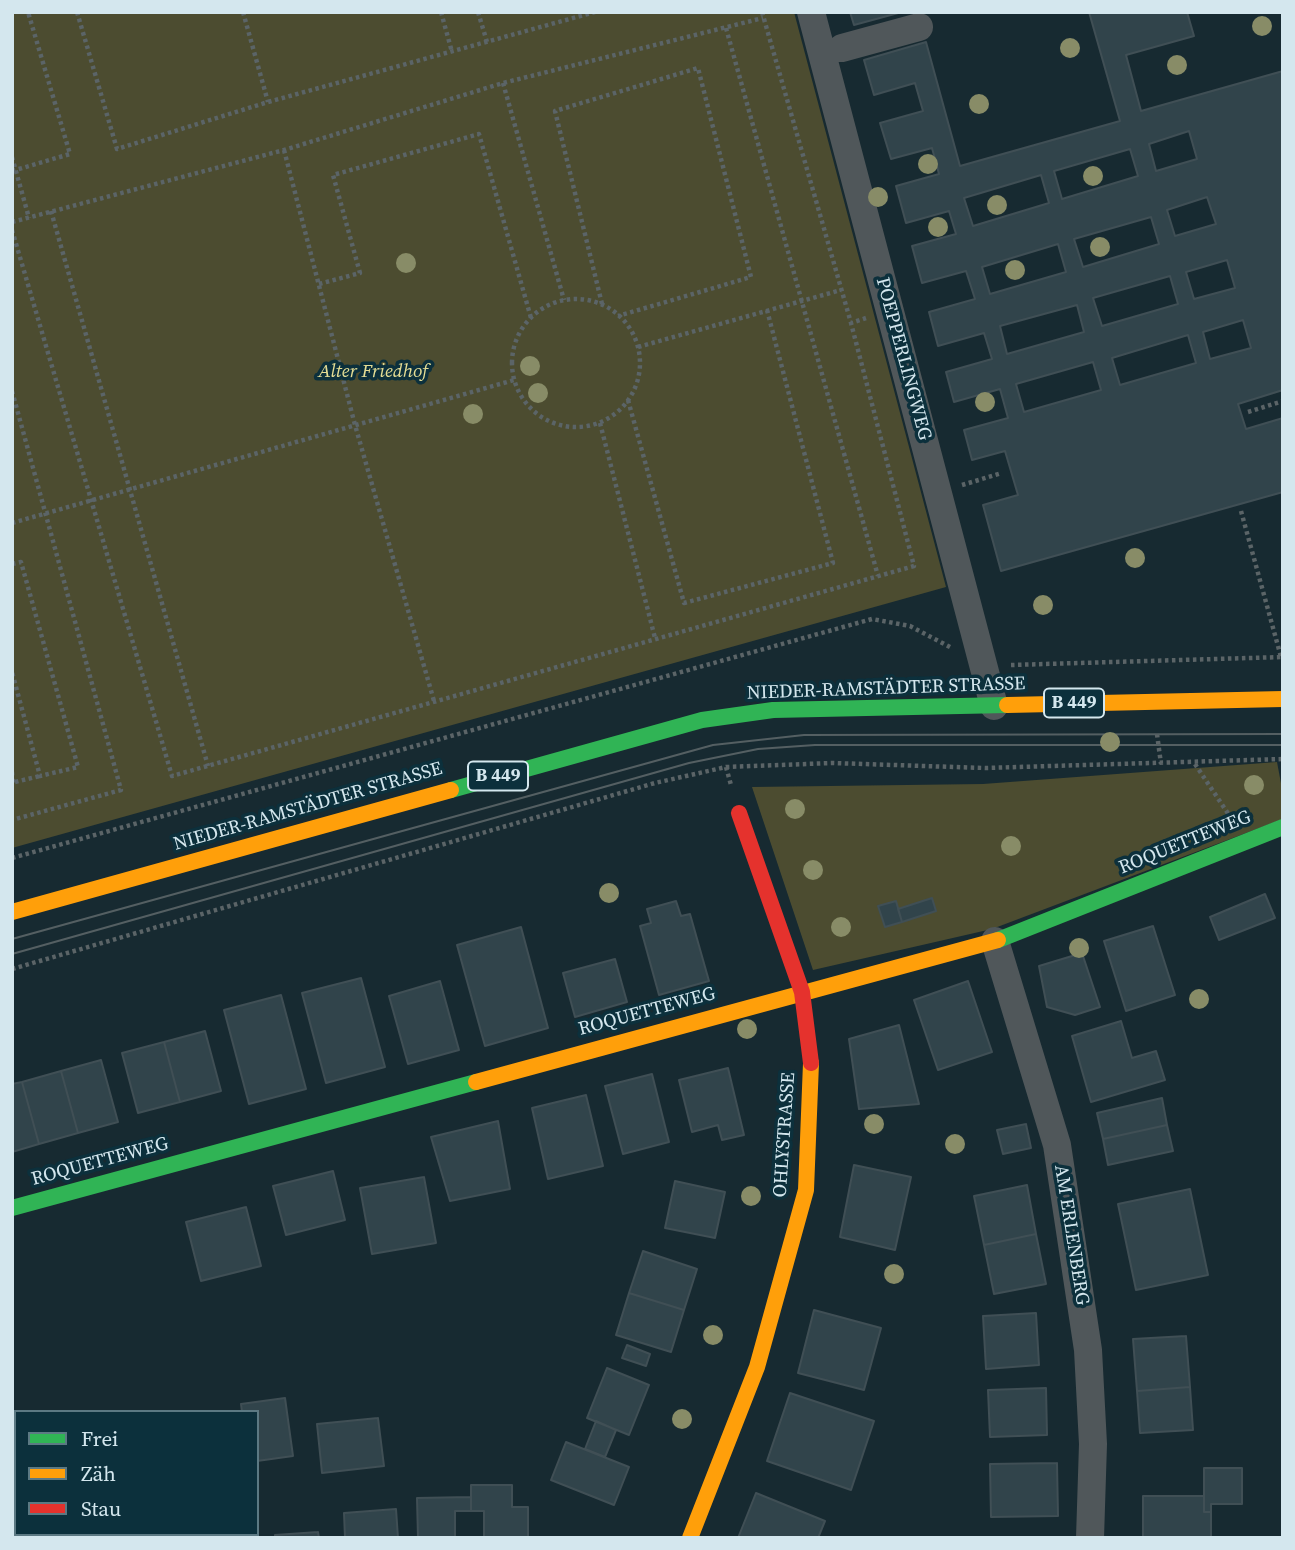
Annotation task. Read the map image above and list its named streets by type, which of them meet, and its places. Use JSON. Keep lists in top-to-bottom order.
{
  "streets": {
    "street": [
      "POEPPERLINGWEG",
      "NIEDER-RAMSTÄDTER STRASSE",
      "B 449",
      "ROQUETTEWEG",
      "OHLYSTRASSE",
      "AM ERLENBERG"
    ]
  },
  "crossings": [
    ["POEPPERLINGWEG", "NIEDER-RAMSTÄDTER STRASSE"],
    ["ROQUETTEWEG", "OHLYSTRASSE"],
    ["ROQUETTEWEG", "AM ERLENBERG"]
  ],
  "parks": ["Alter Friedhof"],
  "legend": ["Frei", "Zäh", "Stau"]
}
